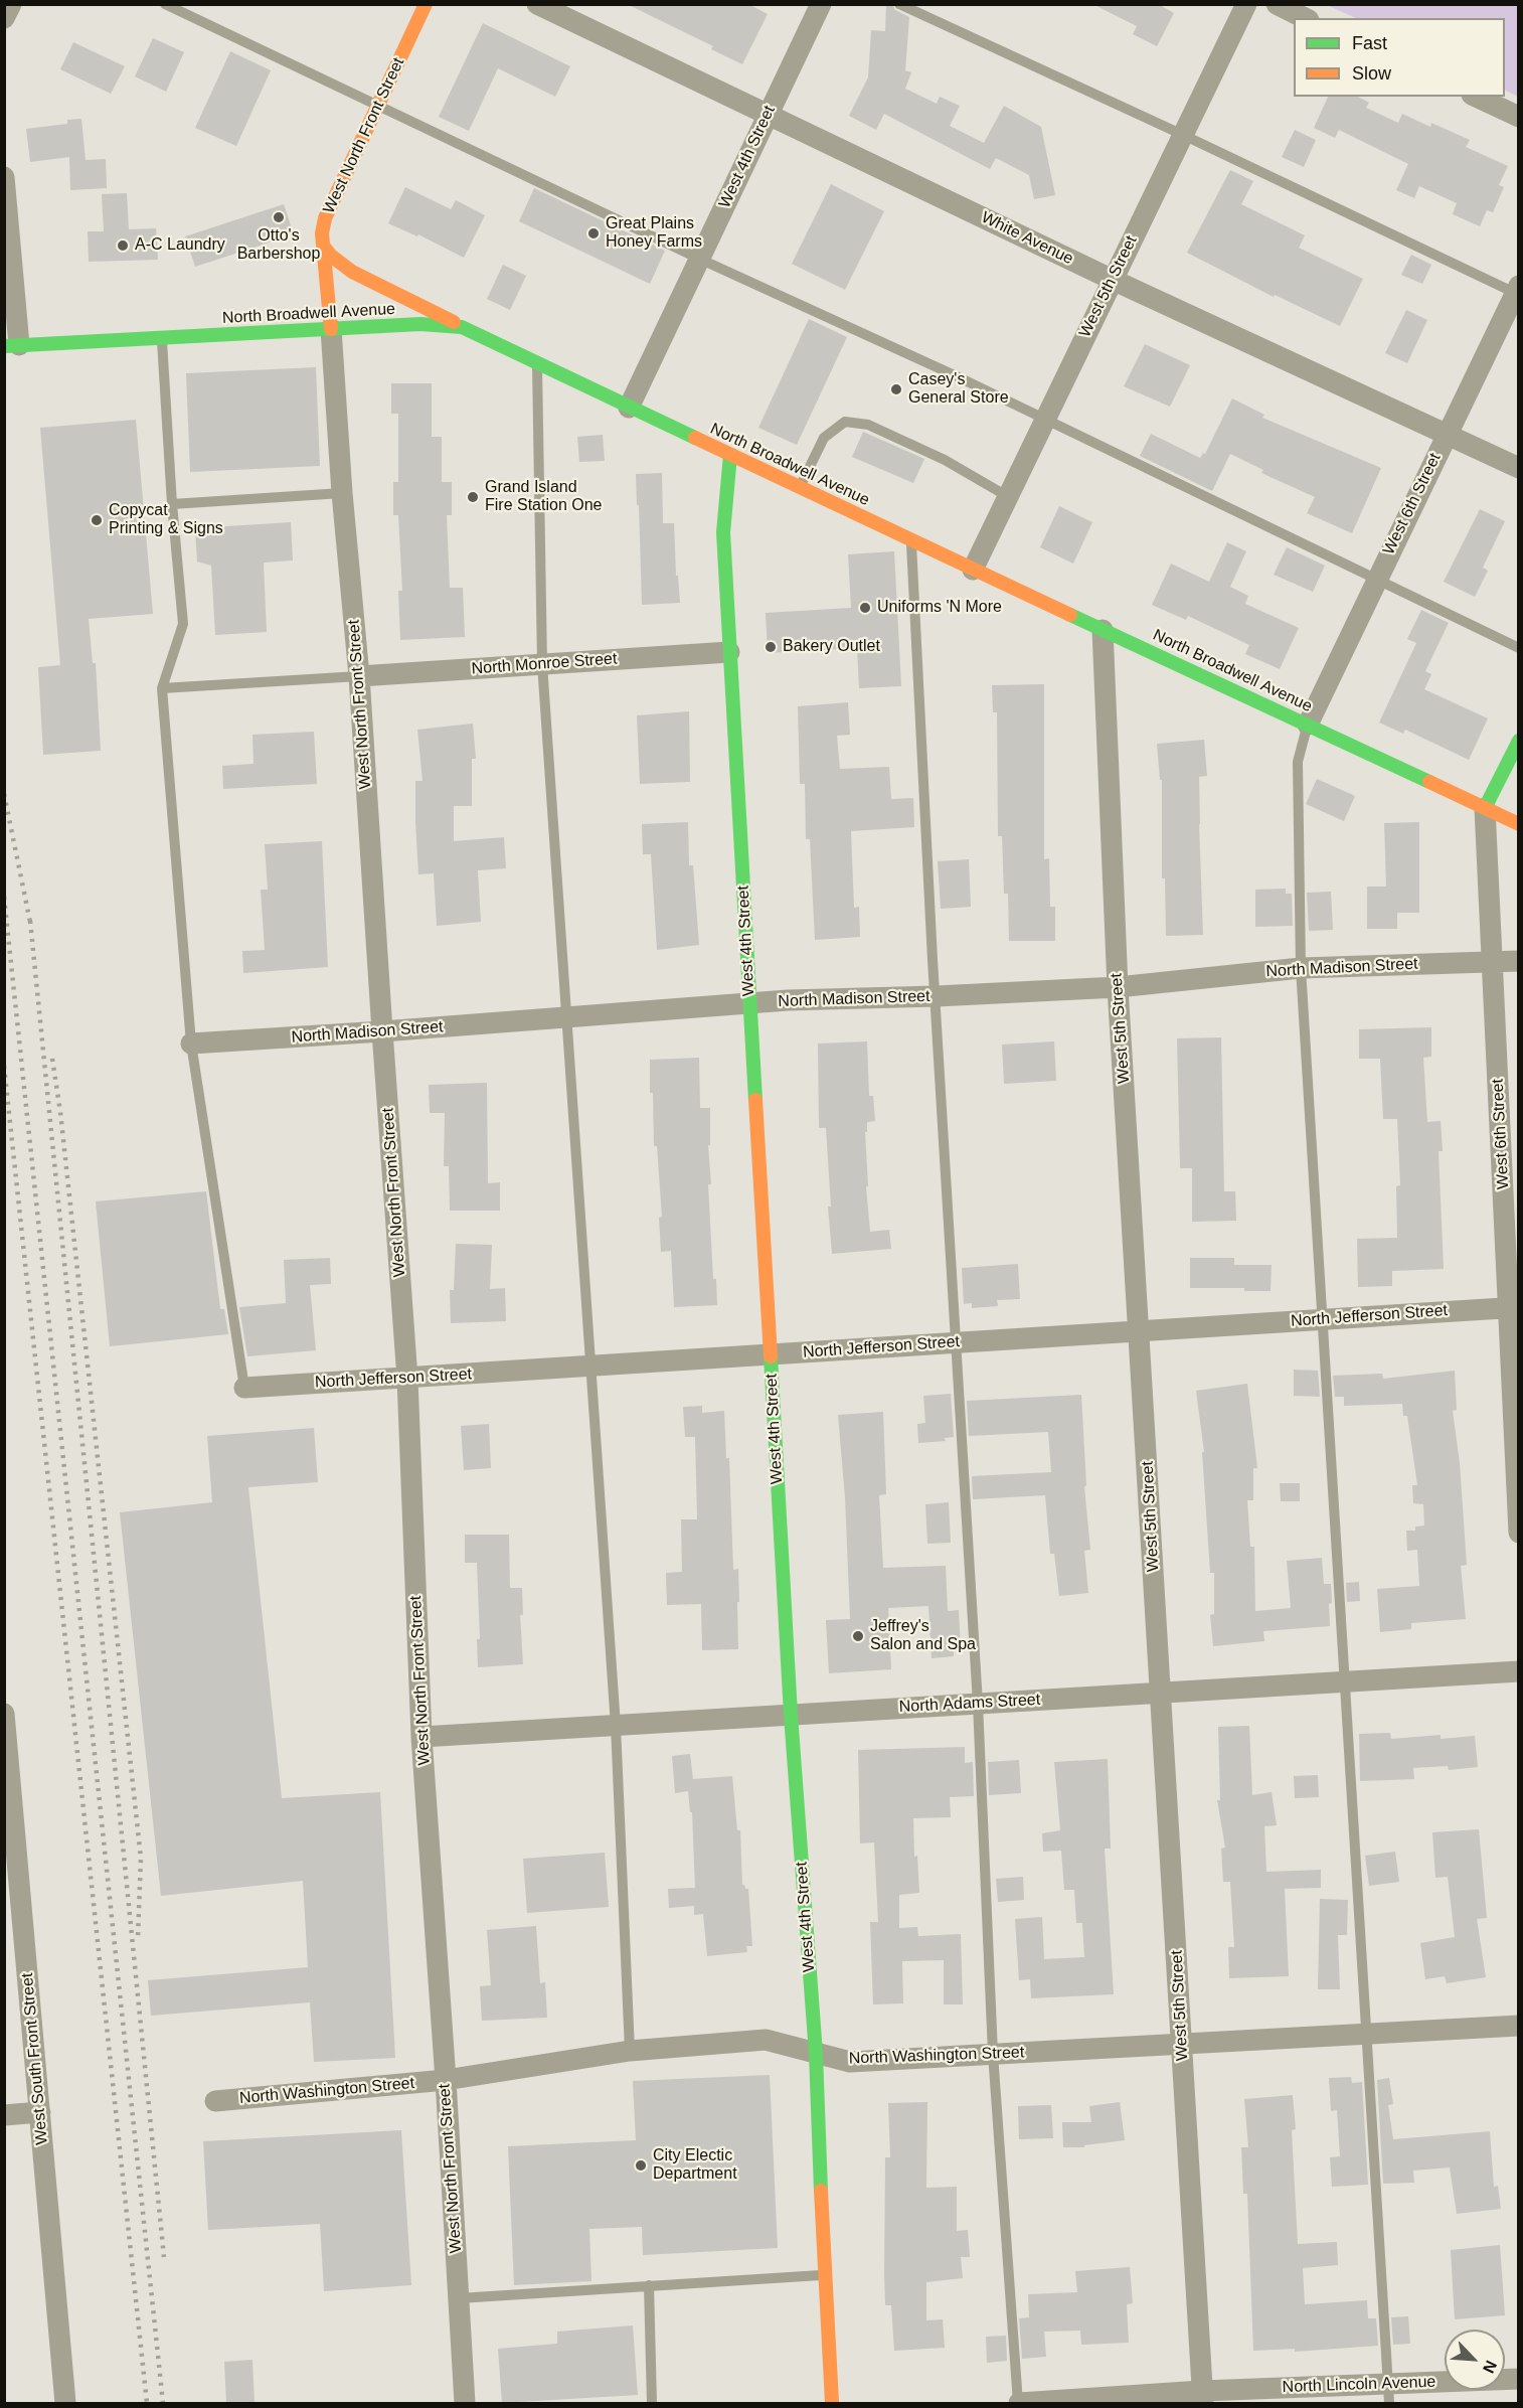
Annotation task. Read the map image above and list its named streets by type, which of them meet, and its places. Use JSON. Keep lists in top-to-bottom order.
{
  "streets": {
    "main road": ["West North Front Street", "West 4th Street", "North Broadwell Avenue"],
    "street": [
      "White Avenue",
      "West 5th Street",
      "West 6th Street",
      "North Monroe Street",
      "North Madison Street",
      "North Jefferson Street",
      "North Adams Street",
      "North Washington Street",
      "West South Front Street",
      "North Lincoln Avenue"
    ]
  },
  "crossings": [
    ["West North Front Street", "North Broadwell Avenue"],
    ["West North Front Street", "North Monroe Street"],
    ["West North Front Street", "North Madison Street"],
    ["West North Front Street", "North Jefferson Street"],
    ["West North Front Street", "North Adams Street"],
    ["West North Front Street", "North Washington Street"],
    ["West 4th Street", "White Avenue"],
    ["West 4th Street", "North Broadwell Avenue"],
    ["West 4th Street", "North Monroe Street"],
    ["West 4th Street", "North Madison Street"],
    ["West 4th Street", "North Jefferson Street"],
    ["West 4th Street", "North Adams Street"],
    ["West 4th Street", "North Washington Street"],
    ["White Avenue", "West 5th Street"],
    ["White Avenue", "West 6th Street"],
    ["West 5th Street", "North Broadwell Avenue"],
    ["West 5th Street", "North Madison Street"],
    ["West 5th Street", "North Jefferson Street"],
    ["West 5th Street", "North Adams Street"],
    ["West 5th Street", "North Washington Street"],
    ["West 5th Street", "North Lincoln Avenue"],
    ["North Broadwell Avenue", "West 6th Street"],
    ["West 6th Street", "North Madison Street"],
    ["West 6th Street", "North Jefferson Street"]
  ],
  "places": [
    "Otto's Barbershop",
    "Great Plains Honey Farms",
    "A-C Laundry",
    "Casey's General Store",
    "Grand Island Fire Station One",
    "Copycat Printing & Signs",
    "Uniforms 'N More",
    "Bakery Outlet",
    "Jeffrey's Salon and Spa",
    "City Electic Department"
  ],
  "legend": ["Fast", "Slow"],
  "north": "bottom right"
}
